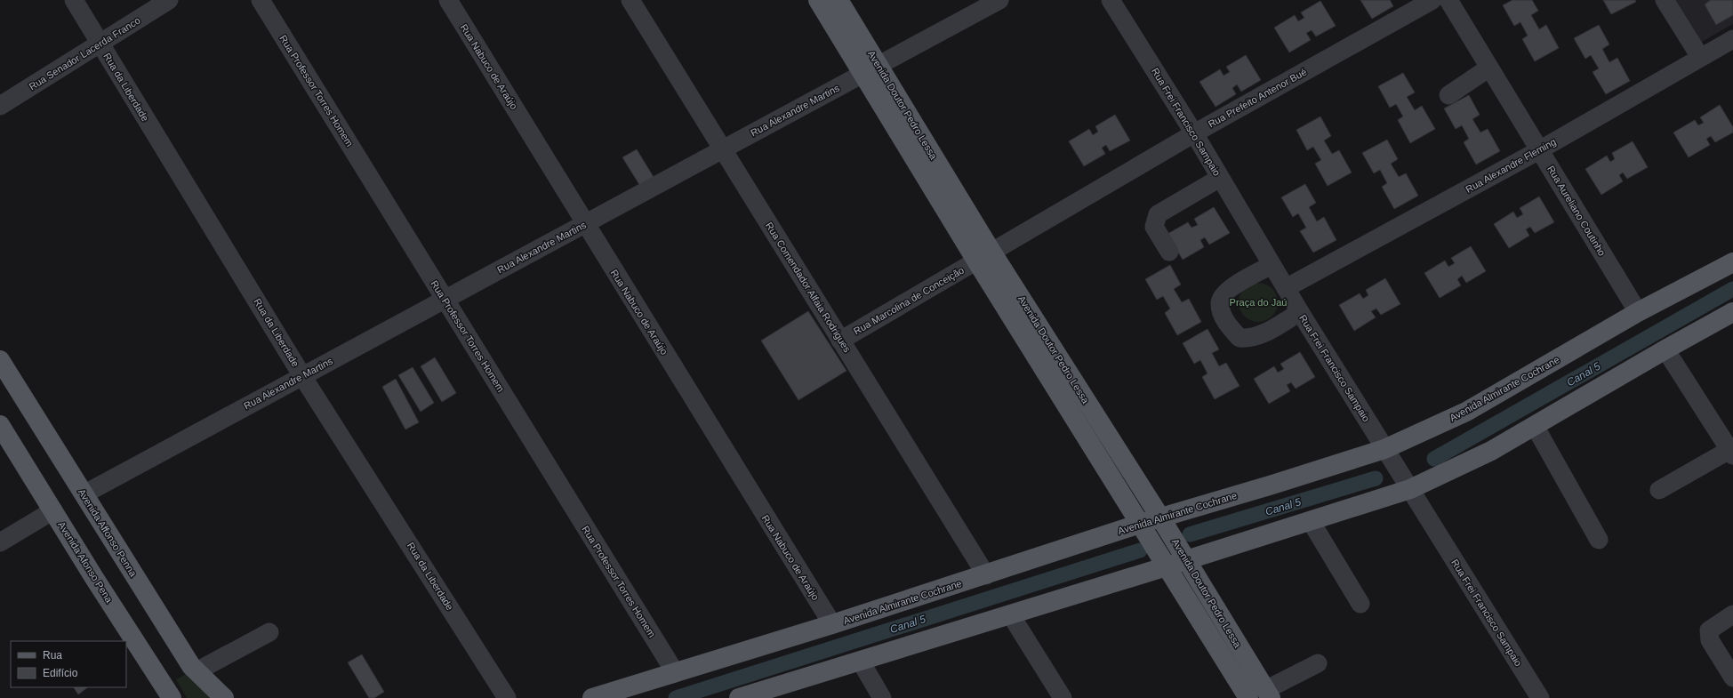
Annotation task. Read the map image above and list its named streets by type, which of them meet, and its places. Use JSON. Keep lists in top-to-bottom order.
{
  "streets": {
    "main road": [
      "Avenida Doutor Pedro Lessa",
      "Avenida Almirante Cochrane",
      "Avenida Affonso Penna",
      "Avenida Afonso Pena"
    ],
    "street": [
      "Rua Senador Lacerda Franco",
      "Rua Nabuco de Araújo",
      "Rua da Liberdade",
      "Rua Professor Torres Homem",
      "Rua Prefeito Antenor Bué",
      "Rua Alexandre Martins",
      "Rua Frei Francisco Sampaio",
      "Rua Alexandre Fleming",
      "Rua Aureliano Coutinho",
      "Rua Comendador Alfaia Rodrigues",
      "Rua Marcolina de Conceição"
    ]
  },
  "crossings": [
    ["Rua Senador Lacerda Franco", "Rua da Liberdade"],
    ["Rua Nabuco de Araújo", "Rua Alexandre Martins"],
    ["Rua Nabuco de Araújo", "Avenida Almirante Cochrane"],
    ["Rua da Liberdade", "Rua Alexandre Martins"],
    ["Rua Professor Torres Homem", "Rua Alexandre Martins"],
    ["Rua Professor Torres Homem", "Avenida Almirante Cochrane"],
    ["Rua Prefeito Antenor Bué", "Avenida Doutor Pedro Lessa"],
    ["Rua Prefeito Antenor Bué", "Rua Frei Francisco Sampaio"],
    ["Rua Prefeito Antenor Bué", "Rua Marcolina de Conceição"],
    ["Avenida Doutor Pedro Lessa", "Rua Alexandre Martins"],
    ["Avenida Doutor Pedro Lessa", "Rua Marcolina de Conceição"],
    ["Avenida Doutor Pedro Lessa", "Avenida Almirante Cochrane"],
    ["Rua Alexandre Martins", "Rua Comendador Alfaia Rodrigues"],
    ["Rua Alexandre Martins", "Avenida Affonso Penna"],
    ["Rua Frei Francisco Sampaio", "Rua Alexandre Fleming"],
    ["Rua Frei Francisco Sampaio", "Avenida Almirante Cochrane"],
    ["Rua Alexandre Fleming", "Rua Aureliano Coutinho"],
    ["Rua Aureliano Coutinho", "Avenida Almirante Cochrane"],
    ["Rua Comendador Alfaia Rodrigues", "Rua Marcolina de Conceição"],
    ["Rua Comendador Alfaia Rodrigues", "Avenida Almirante Cochrane"]
  ],
  "water": ["Canal 5"],
  "parks": ["Praça do Jaú"],
  "legend": ["Rua", "Edifício"]
}
